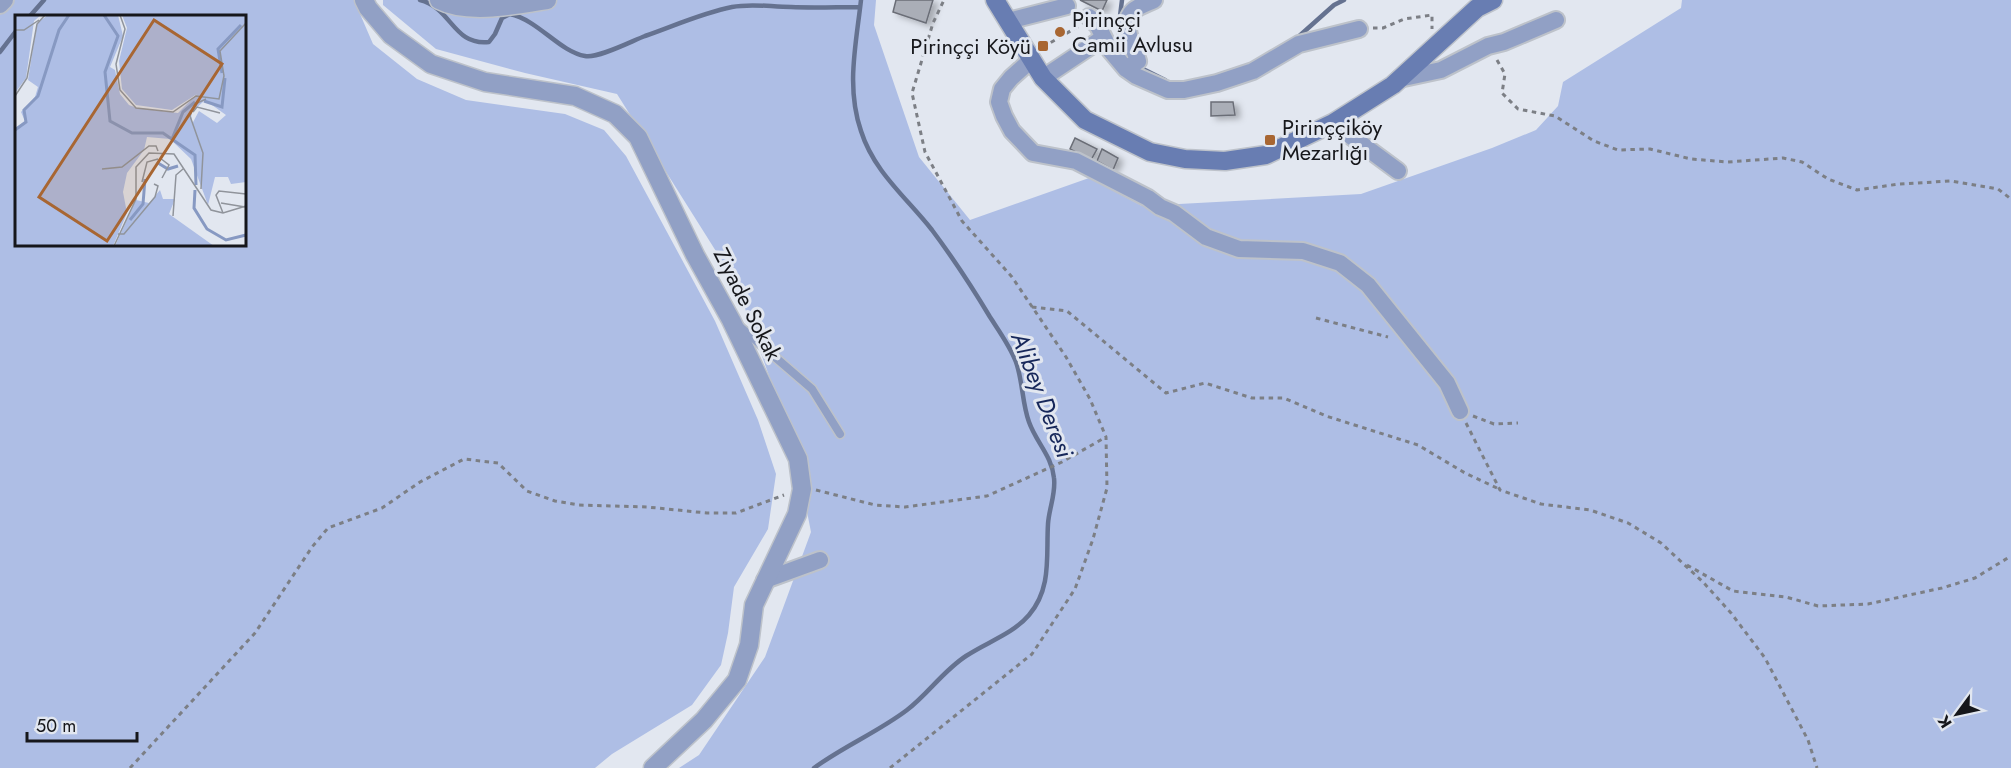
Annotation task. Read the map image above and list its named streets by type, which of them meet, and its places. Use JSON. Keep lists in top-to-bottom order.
{
  "streets": {
    "street": ["Ziyade Sokak"]
  },
  "water": ["Alibey Deresi"],
  "places": {
    "other": ["Pirinççi Camii Avlusu"],
    "transit": ["Pirinççi Köyü", "Pirinççiköy Mezarlığı"]
  },
  "scale_bar": "50 m",
  "north": "bottom left"
}
